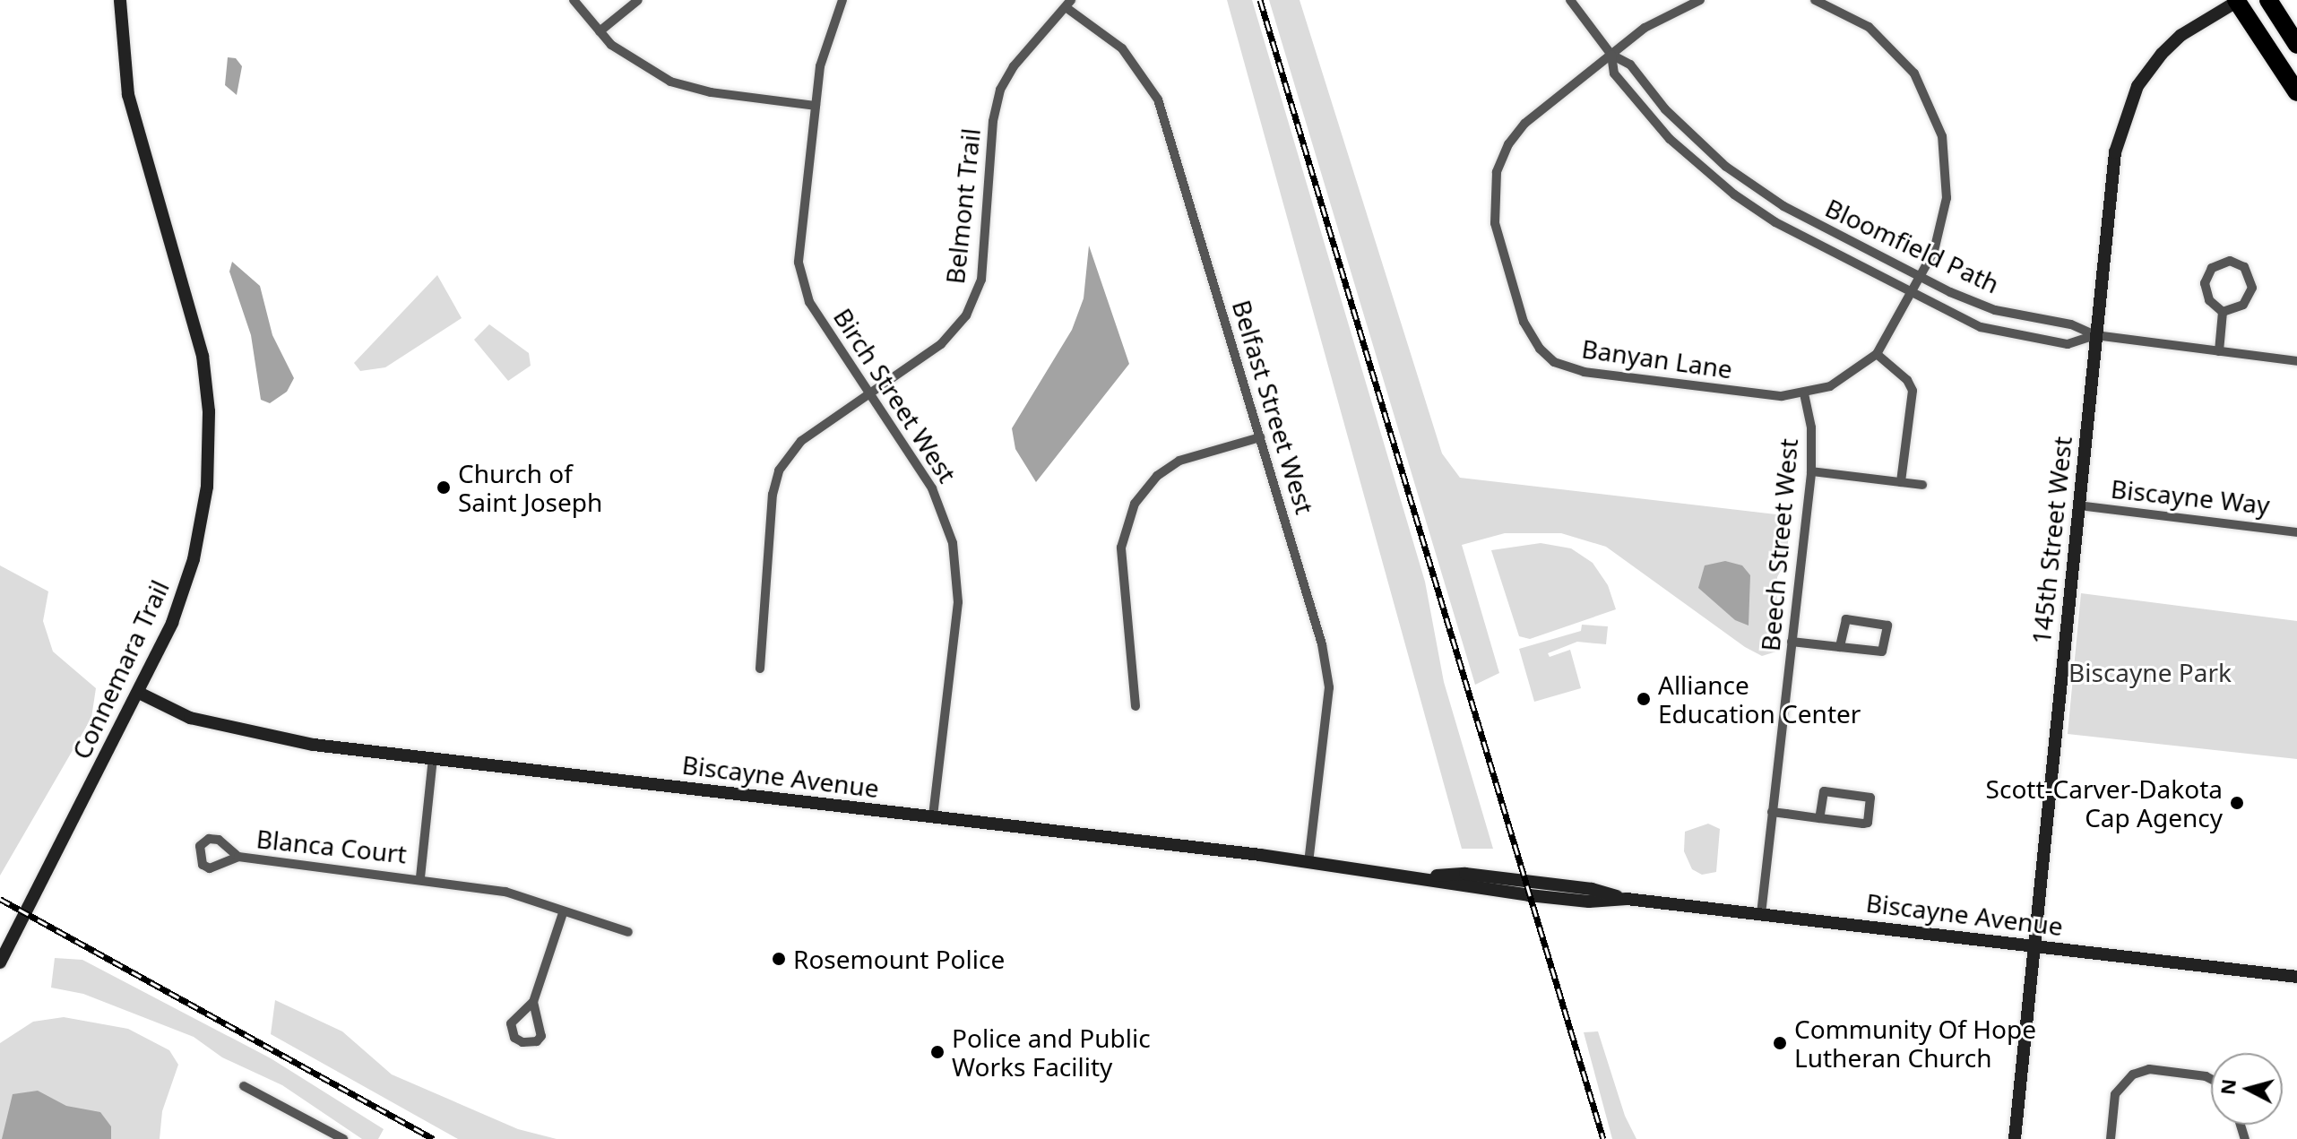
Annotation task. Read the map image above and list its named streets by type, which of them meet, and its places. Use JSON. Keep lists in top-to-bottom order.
{
  "streets": {
    "street": [
      "Belmont Trail",
      "Bloomfield Path",
      "Banyan Lane",
      "Birch Street West",
      "Belfast Street West",
      "Biscayne Way",
      "145th Street West",
      "Beech Street West",
      "Connemara Trail",
      "Biscayne Avenue",
      "Blanca Court"
    ]
  },
  "crossings": [
    ["Belmont Trail", "Birch Street West"],
    ["Belmont Trail", "Belfast Street West"],
    ["Bloomfield Path", "Banyan Lane"],
    ["Bloomfield Path", "145th Street West"],
    ["Banyan Lane", "Beech Street West"],
    ["Birch Street West", "Biscayne Avenue"],
    ["Belfast Street West", "Biscayne Avenue"],
    ["Biscayne Way", "145th Street West"],
    ["145th Street West", "Biscayne Avenue"],
    ["Beech Street West", "Biscayne Avenue"],
    ["Connemara Trail", "Biscayne Avenue"]
  ],
  "parks": ["Biscayne Park"],
  "places": [
    "Church of Saint Joseph",
    "Alliance Education Center",
    "Scott-Carver-Dakota Cap Agency",
    "Rosemount Police",
    "Community Of Hope Lutheran Church",
    "Police and Public Works Facility"
  ],
  "north": "left"
}
